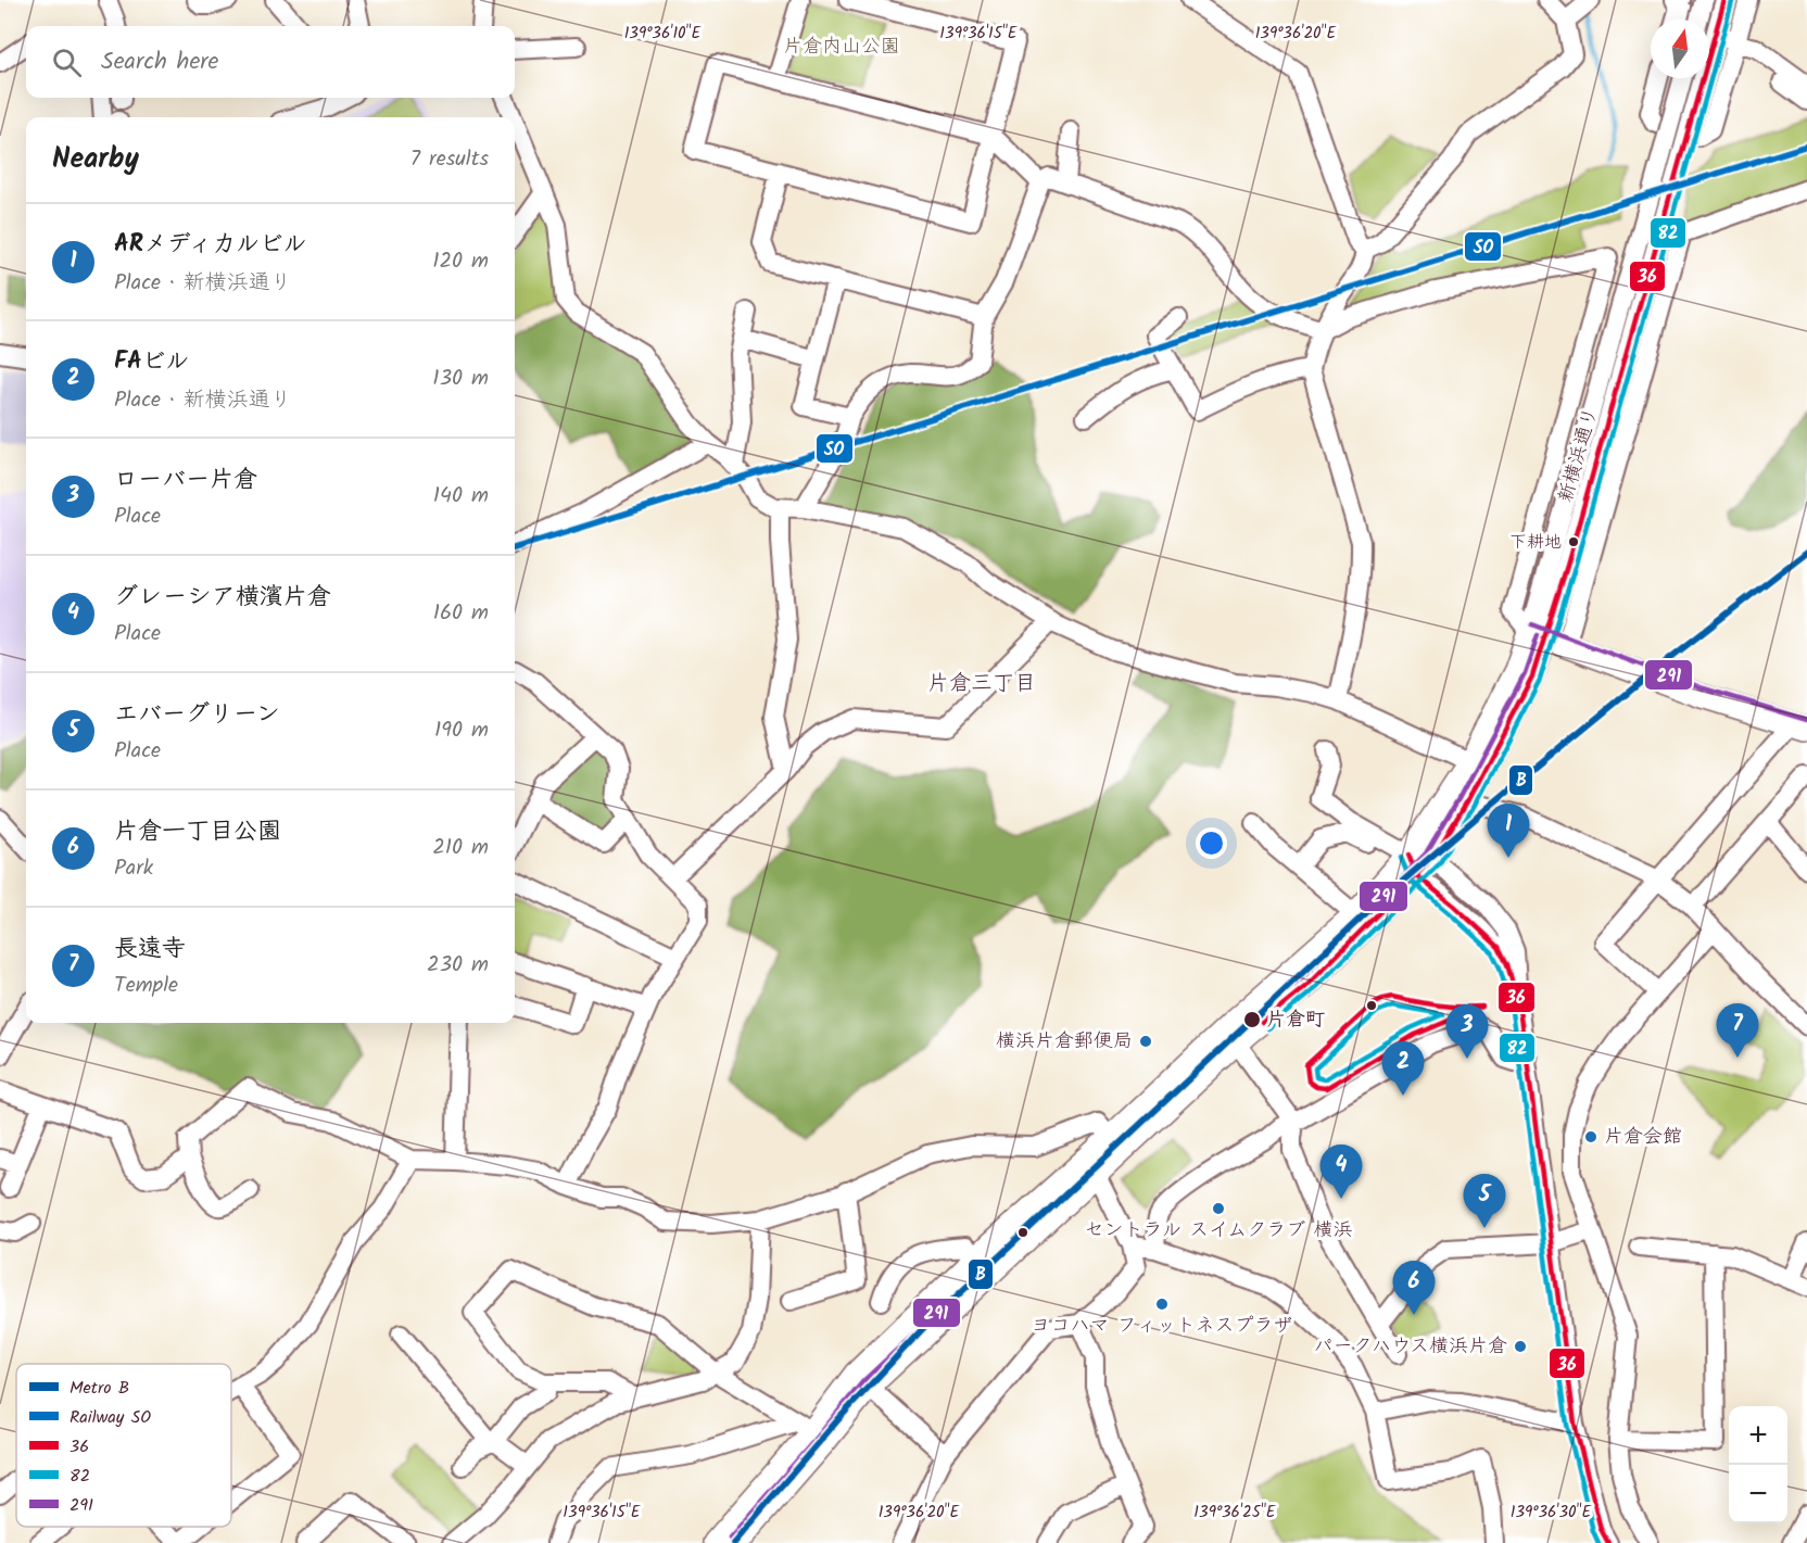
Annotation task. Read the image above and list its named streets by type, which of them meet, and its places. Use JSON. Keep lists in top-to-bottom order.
{
  "streets": {
    "main road": ["新横浜通り"]
  },
  "districts": ["片倉三丁目"],
  "parks": ["片倉内山公園"],
  "places": [
    "下耕地",
    "片倉町",
    "横浜片倉郵便局",
    "片倉会館",
    "セントラル スイムクラブ 横浜",
    "ヨコハマ フィットネスプラザ",
    "パークハウス横浜片倉"
  ],
  "lines": [
    "transit line 36",
    "transit line 82",
    "rail line SO",
    "metro line B",
    "transit line 291"
  ],
  "legend": [
    "Metro B",
    "Railway SO",
    "36",
    "82",
    "291"
  ],
  "north": "top",
  "page": {
    "search": "Search here",
    "heading": ["Nearby", "7 results"],
    "list": [
      {
        "mark": "1",
        "name": "ARメディカルビル",
        "note": "Place · 新横浜通り",
        "value": "120 m"
      },
      {
        "mark": "2",
        "name": "FAビル",
        "note": "Place · 新横浜通り",
        "value": "130 m"
      },
      {
        "mark": "3",
        "name": "ローバー片倉",
        "note": "Place",
        "value": "140 m"
      },
      {
        "mark": "4",
        "name": "グレーシア横濱片倉",
        "note": "Place",
        "value": "160 m"
      },
      {
        "mark": "5",
        "name": "エバーグリーン",
        "note": "Place",
        "value": "190 m"
      },
      {
        "mark": "6",
        "name": "片倉一丁目公園",
        "note": "Park",
        "value": "210 m"
      },
      {
        "mark": "7",
        "name": "長遠寺",
        "note": "Temple",
        "value": "230 m"
      }
    ],
    "pins": [
      "1",
      "7",
      "3",
      "2",
      "4",
      "5",
      "6"
    ],
    "map_buttons": ["+", "−"]
  },
  "coordinates": [
    "139°36'10\"E",
    "139°36'15\"E",
    "139°36'20\"E",
    "139°36'25\"E",
    "139°36'30\"E"
  ]
}
